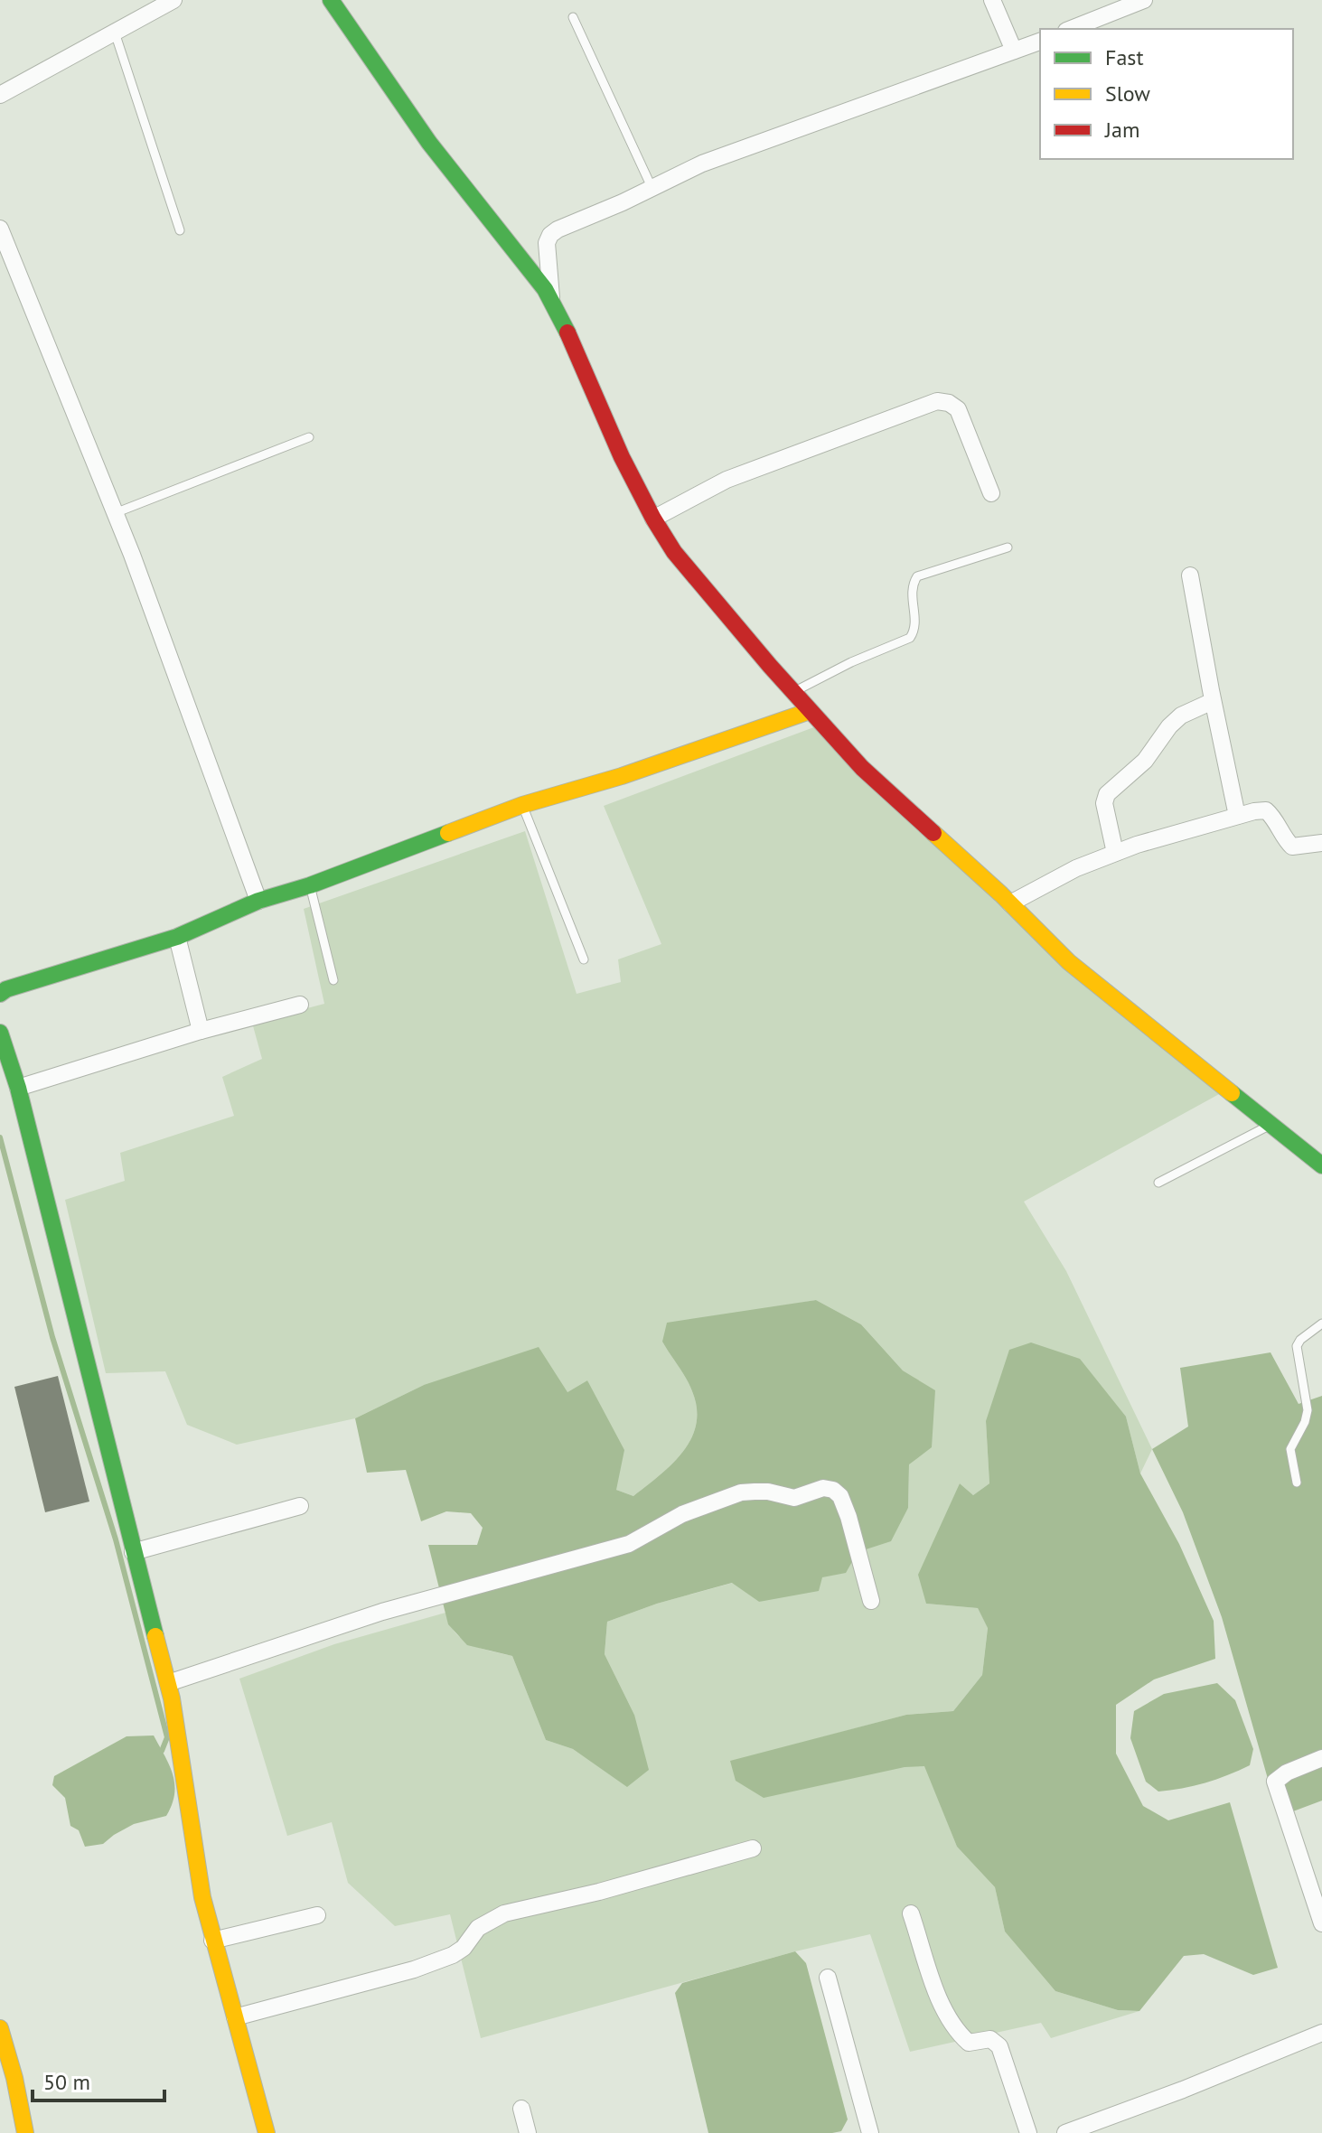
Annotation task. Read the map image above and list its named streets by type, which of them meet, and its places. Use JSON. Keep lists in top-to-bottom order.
{
  "legend": ["Fast", "Slow", "Jam"],
  "scale_bar": "50 m"
}
